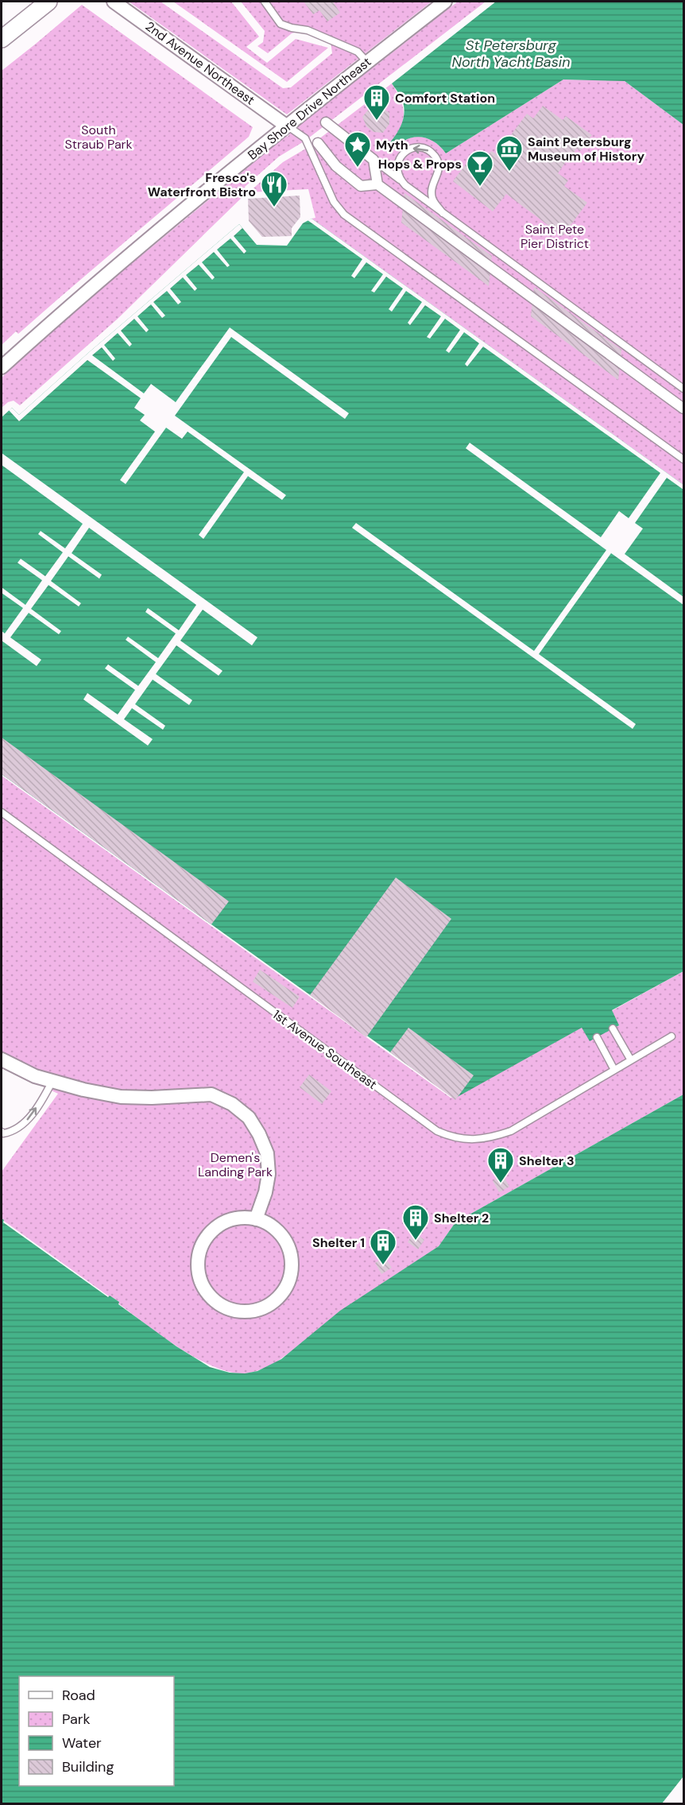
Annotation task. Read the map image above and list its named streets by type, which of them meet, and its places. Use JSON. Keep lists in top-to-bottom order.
{
  "streets": {
    "street": ["2nd Avenue Northeast", "Bay Shore Drive Northeast"],
    "lane": ["1st Avenue Southeast"]
  },
  "crossings": [
    ["2nd Avenue Northeast", "Bay Shore Drive Northeast"]
  ],
  "water": ["St Petersburg North Yacht Basin"],
  "parks": ["South Straub Park", "Saint Pete Pier District", "Demen's Landing Park"],
  "places": {
    "building": [
      "Comfort Station",
      "Shelter 3",
      "Shelter 2",
      "Shelter 1"
    ],
    "place": ["Myth"],
    "museum": ["Saint Petersburg Museum of History"],
    "bar": ["Hops & Props"],
    "restaurant": ["Fresco's Waterfront Bistro"]
  },
  "legend": [
    "Road",
    "Park",
    "Water",
    "Building"
  ]
}
